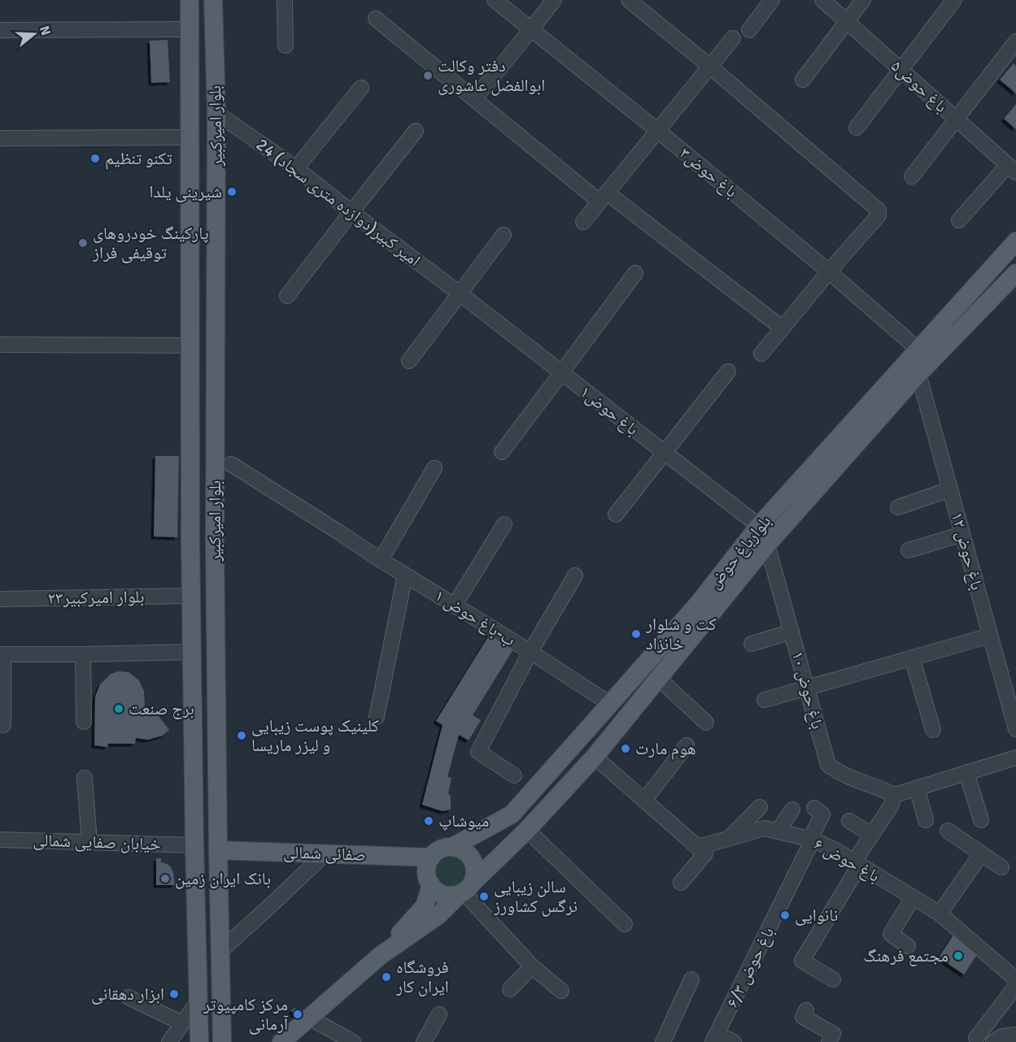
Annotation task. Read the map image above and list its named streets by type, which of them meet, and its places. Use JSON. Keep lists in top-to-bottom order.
{
  "streets": {
    "main road": ["بلوار امیرکبیر", "بلوارباغ حوض", "صفائی شمالی"],
    "street": [
      "باغ حوض۵",
      "باغ حوض۳",
      "24 امیر کبیر(دوازده متری سجاد)",
      "باغ حوض۱",
      "۱۲ باغ حوض",
      "۲۳بلوار امیرکبیر",
      "۱ ب-باغ حوض",
      "۱۰ باغ حوض",
      "خیابان صفایی شمالی",
      "۶ باغ حوض",
      "۶/۳ باغ حوض"
    ]
  },
  "crossings": [
    ["بلوار امیرکبیر", "24 امیر کبیر(دوازده متری سجاد)"],
    ["بلوار امیرکبیر", "۲۳بلوار امیرکبیر"],
    ["بلوار امیرکبیر", "خیابان صفایی شمالی"],
    ["بلوار امیرکبیر", "صفائی شمالی"],
    ["باغ حوض۳", "بلوارباغ حوض"],
    ["24 امیر کبیر(دوازده متری سجاد)", "باغ حوض۱"],
    ["باغ حوض۱", "بلوارباغ حوض"],
    ["۱۲ باغ حوض", "بلوارباغ حوض"],
    ["بلوارباغ حوض", "۱ ب-باغ حوض"],
    ["بلوارباغ حوض", "۱۰ باغ حوض"],
    ["بلوارباغ حوض", "صفائی شمالی"],
    ["۶ باغ حوض", "۶/۳ باغ حوض"]
  ],
  "places": [
    "دفتر وکالت ابوالفضل عاشوری",
    "تکنو تنظیم",
    "شیرینی یلدا",
    "پارکینگ خودروهای توقیفی فراز",
    "کت و شلوار خانزاد",
    "برج صنعت",
    "کلینیک پوست زیبایی و لیزر ماریسا",
    "هوم مارت",
    "میوشاپ",
    "بانک ایران زمین",
    "سالن زیبایی نرگس کشاورز",
    "نانوایی",
    "مجتمع فرهنگ",
    "فروشگاه ایران کار",
    "ابزار دهقانی",
    "مرکز کامپیوتر آرمانی"
  ],
  "north": "right"
}
